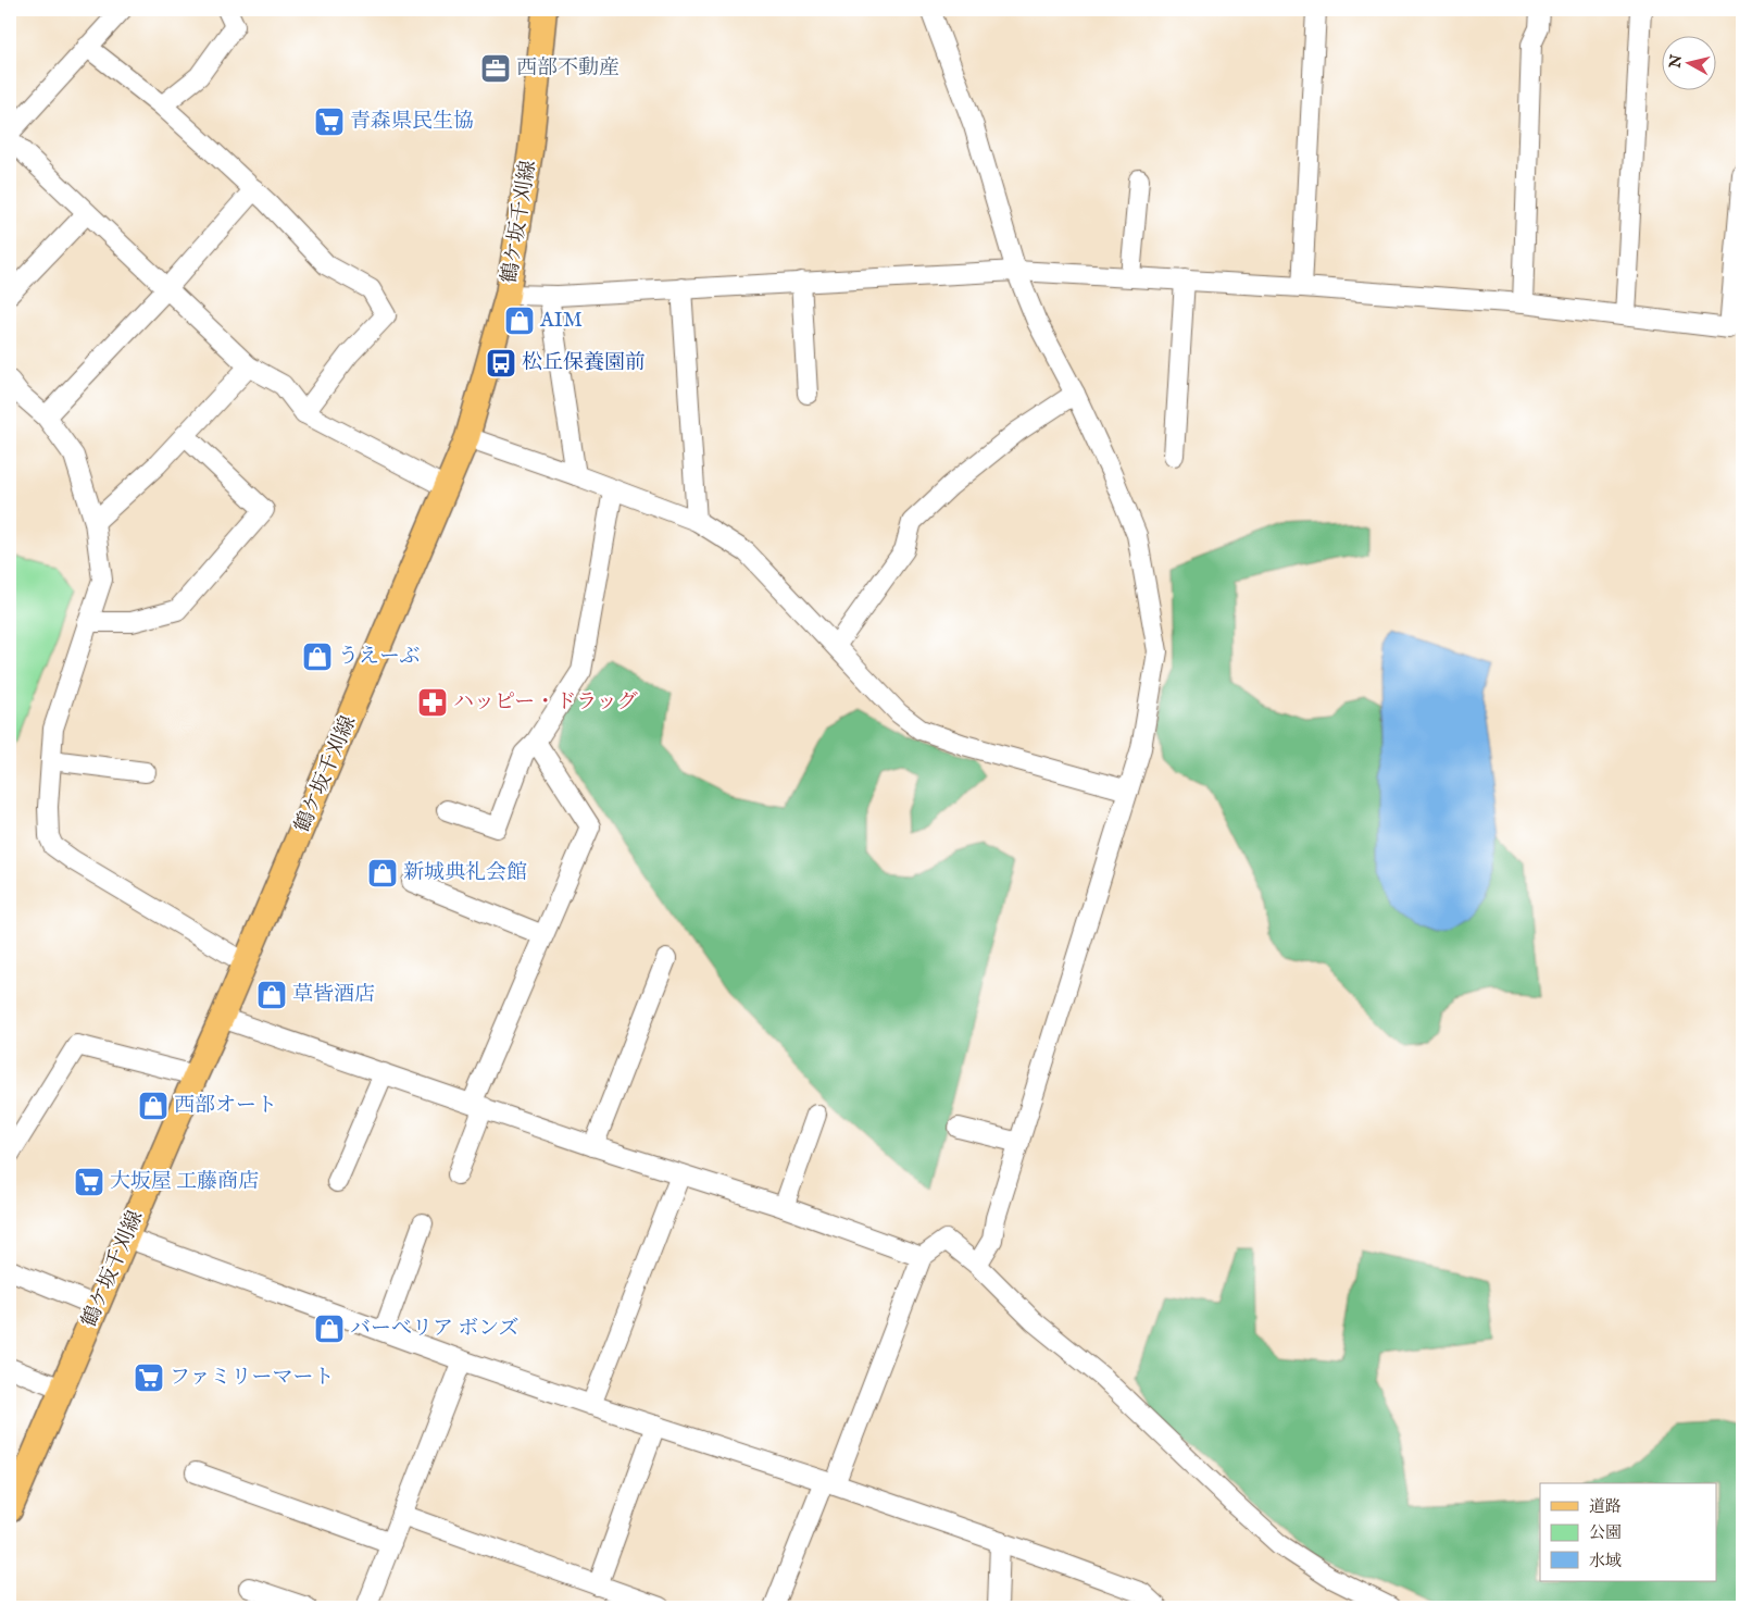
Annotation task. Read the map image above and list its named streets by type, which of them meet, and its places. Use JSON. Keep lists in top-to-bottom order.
{
  "streets": {
    "main road": ["鶴ケ坂千刈線"]
  },
  "places": {
    "office": ["西部不動産"],
    "supermarket": ["青森県民生協", "大坂屋 工藤商店", "ファミリーマート"],
    "shop": [
      "AIM",
      "うえーぶ",
      "新城典礼会館",
      "草皆酒店",
      "西部オート",
      "バーべリア ボンズ"
    ],
    "bus stop": ["松丘保養園前"],
    "pharmacy": ["ハッピー・ドラッグ"]
  },
  "legend": ["道路", "公園", "水域"],
  "north": "left"
}
